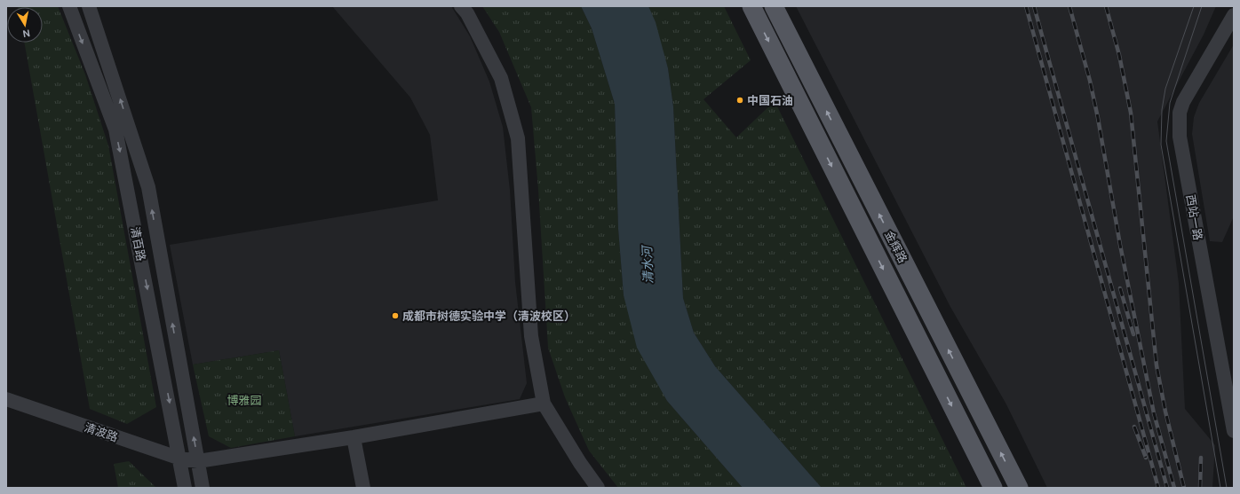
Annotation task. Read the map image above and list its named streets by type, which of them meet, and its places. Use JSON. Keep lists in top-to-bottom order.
{
  "streets": {
    "main road": ["金辉路"],
    "street": ["西站一路", "清百路", "清波路"]
  },
  "crossings": [
    ["清百路", "清波路"]
  ],
  "water": ["清水河"],
  "parks": ["博雅园"],
  "places": ["中国石油", "成都市树德实验中学（清波校区）"],
  "north": "bottom"
}
